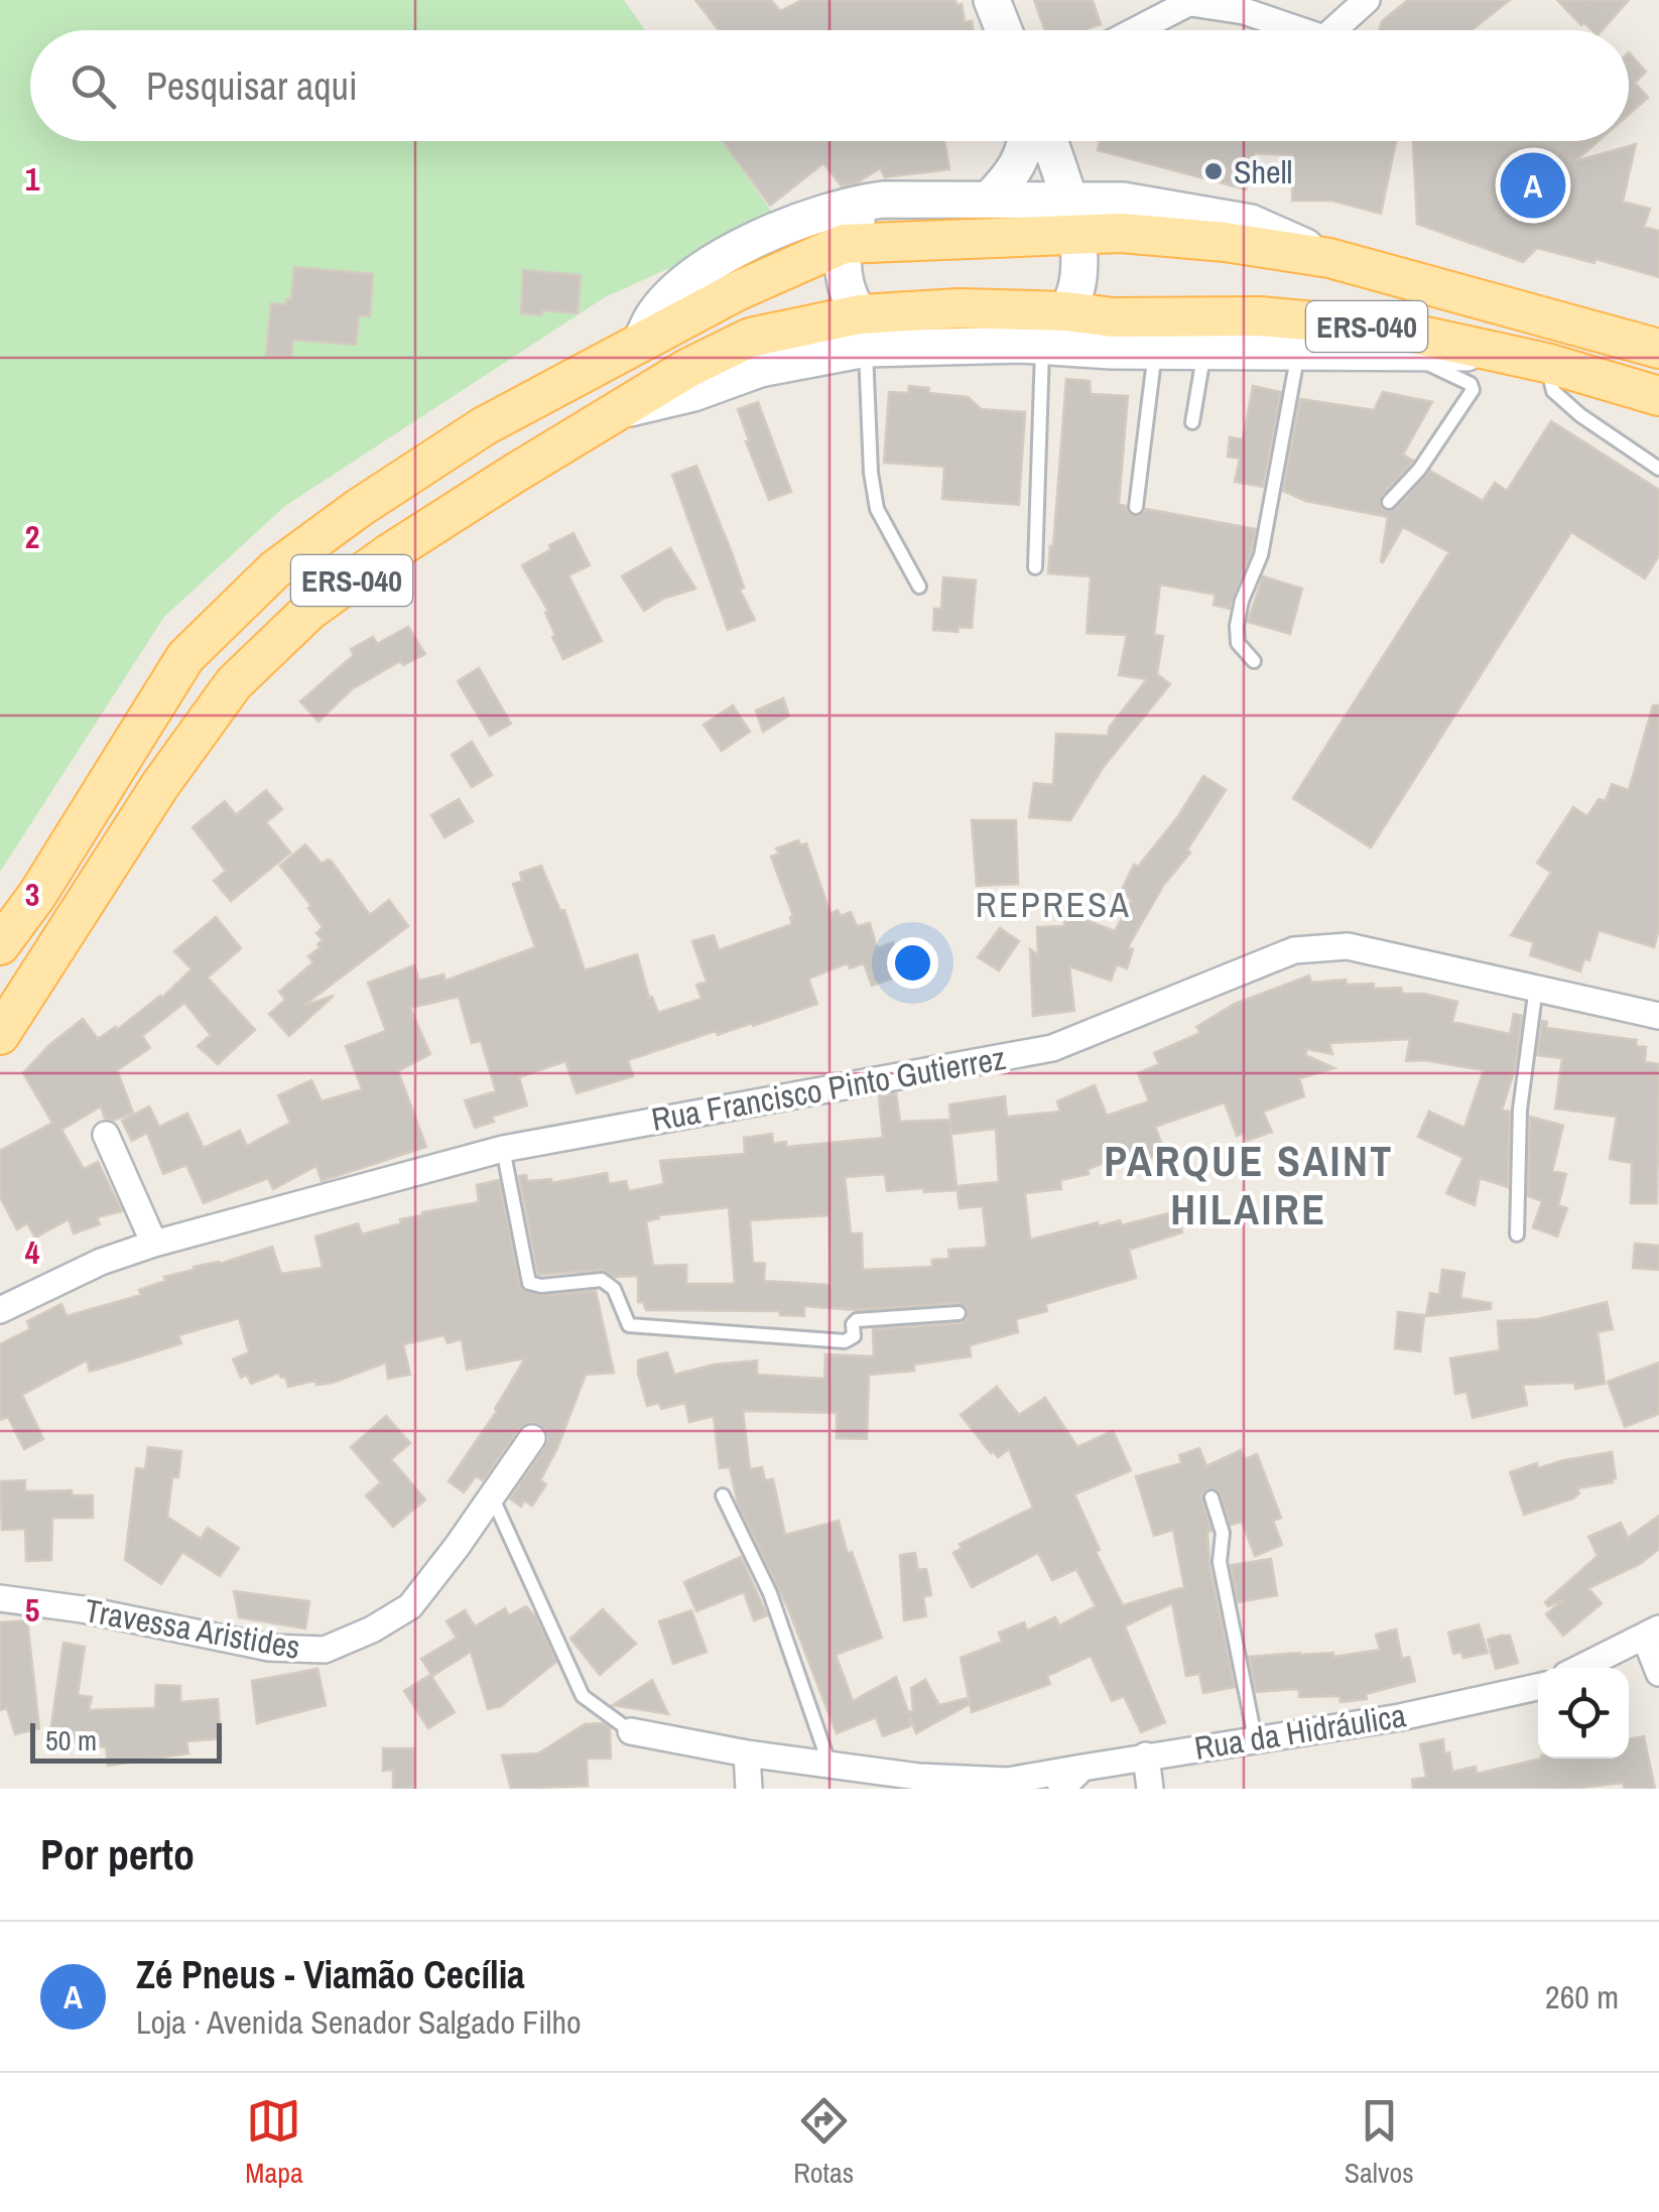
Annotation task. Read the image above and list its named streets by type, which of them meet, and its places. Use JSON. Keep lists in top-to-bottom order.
{
  "streets": {
    "main road": ["ERS-040"],
    "street": ["Rua Francisco Pinto Gutierrez", "Travessa Aristides", "Rua da Hidráulica"]
  },
  "districts": ["REPRESA", "PARQUE SAINT HILAIRE"],
  "places": ["Shell"],
  "scale_bar": "50 m",
  "page": {
    "search": "Pesquisar aqui",
    "pins": "A",
    "scale": "50 m",
    "heading": "Por perto",
    "list": [
      {
        "mark": "A",
        "name": "Zé Pneus - Viamão Cecília",
        "note": "Loja · Avenida Senador Salgado Filho",
        "value": "260 m"
      }
    ],
    "nav": ["Mapa", "Rotas", "Salvos"]
  },
  "grid": {
    "rows": [
      "1",
      "2",
      "3",
      "4",
      "5"
    ]
  }
}
